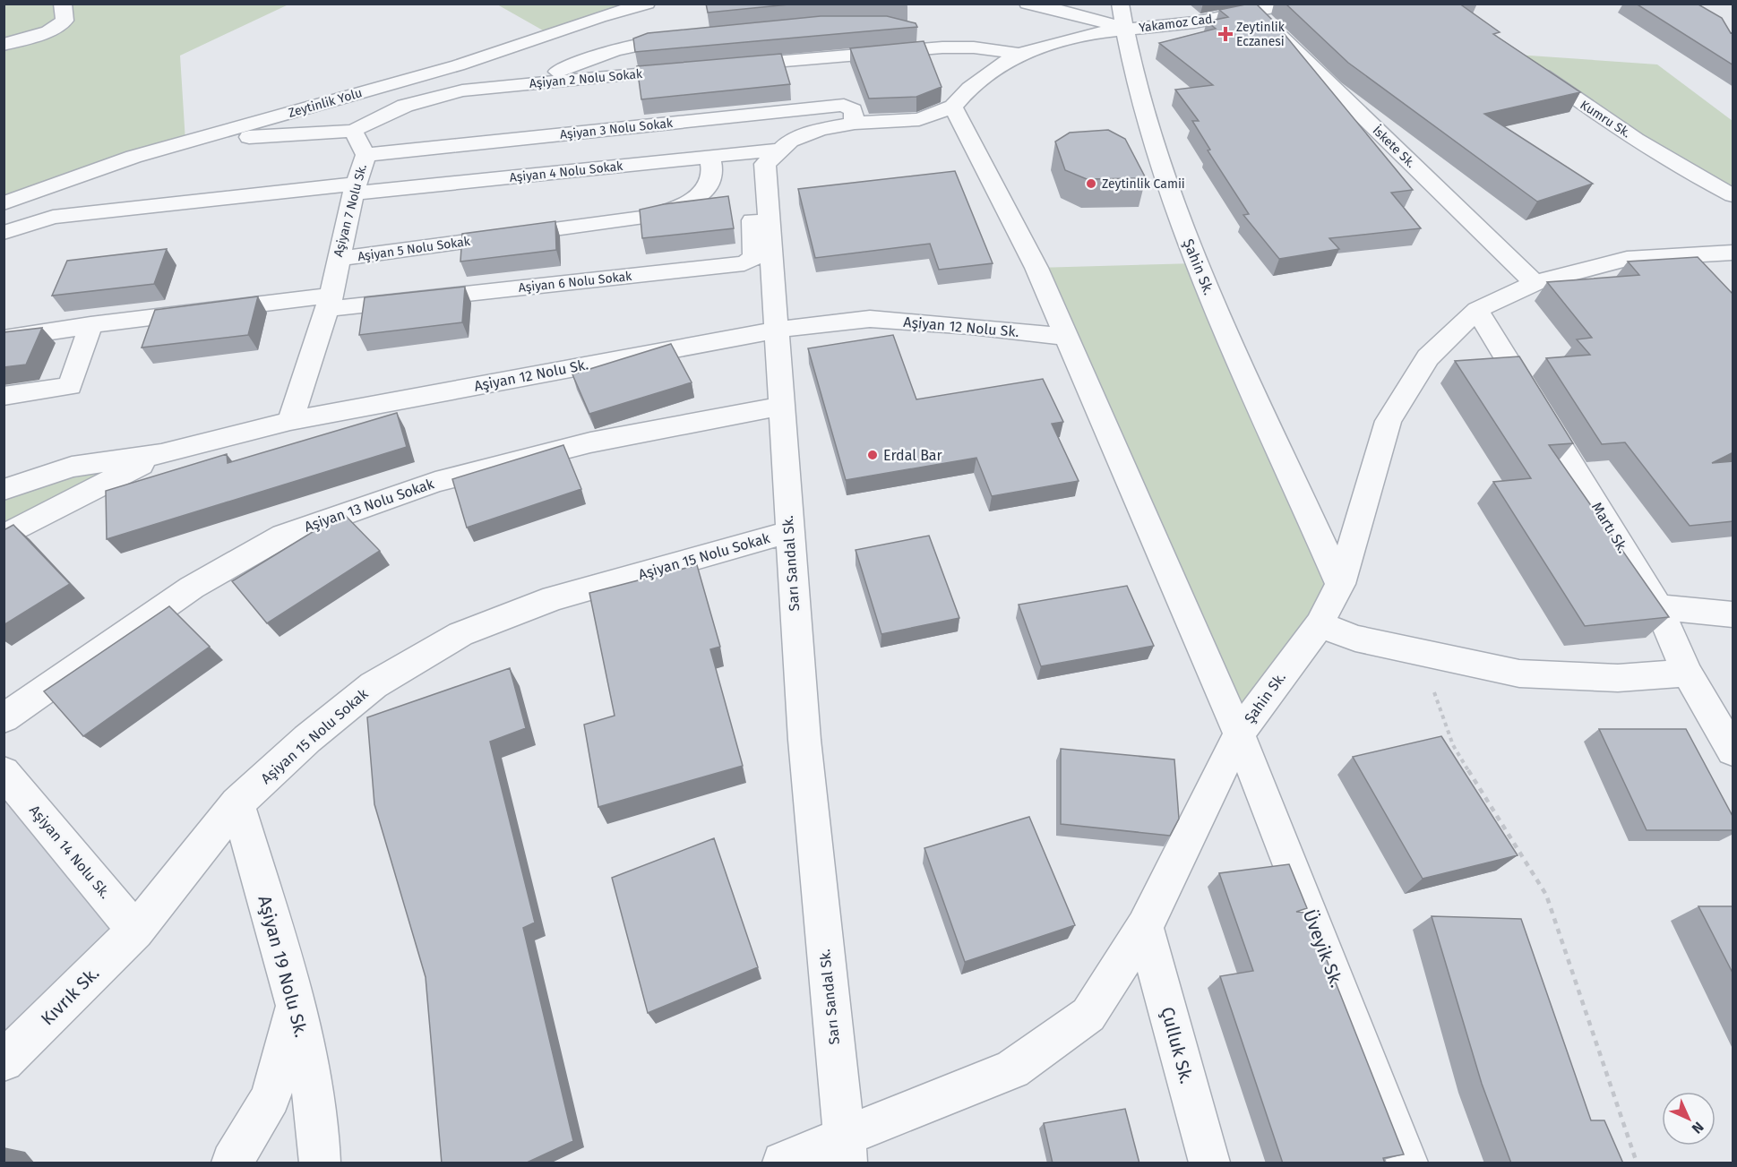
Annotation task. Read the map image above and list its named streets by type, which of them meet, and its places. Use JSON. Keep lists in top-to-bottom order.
{
  "streets": {
    "street": [
      "Yakamoz Cad.",
      "Aşiyan 2 Nolu Sokak",
      "Zeytinlik Yolu",
      "Kumru Sk.",
      "Aşiyan 3 Nolu Sokak",
      "İskete Sk.",
      "Aşiyan 4 Nolu Sokak",
      "Aşiyan 7 Nolu Sk.",
      "Aşiyan 5 Nolu Sokak",
      "Şahin Sk.",
      "Aşiyan 6 Nolu Sokak",
      "Aşiyan 12 Nolu Sk.",
      "Aşiyan 13 Nolu Sokak",
      "Martı Sk.",
      "Aşiyan 15 Nolu Sokak",
      "Sarı Sandal Sk.",
      "Aşiyan 14 Nolu Sk.",
      "Üveyik Sk.",
      "Aşiyan 19 Nolu Sk.",
      "Kıvrık Sk.",
      "Çulluk Sk."
    ]
  },
  "crossings": [
    ["Yakamoz Cad.", "İskete Sk."],
    ["Yakamoz Cad.", "Şahin Sk."],
    ["Aşiyan 2 Nolu Sokak", "Aşiyan 7 Nolu Sk."],
    ["Aşiyan 3 Nolu Sokak", "Aşiyan 7 Nolu Sk."],
    ["Aşiyan 3 Nolu Sokak", "Sarı Sandal Sk."],
    ["Aşiyan 4 Nolu Sokak", "Aşiyan 7 Nolu Sk."],
    ["Aşiyan 4 Nolu Sokak", "Aşiyan 5 Nolu Sokak"],
    ["Aşiyan 4 Nolu Sokak", "Sarı Sandal Sk."],
    ["Aşiyan 7 Nolu Sk.", "Aşiyan 5 Nolu Sokak"],
    ["Aşiyan 7 Nolu Sk.", "Aşiyan 6 Nolu Sokak"],
    ["Aşiyan 7 Nolu Sk.", "Aşiyan 12 Nolu Sk."],
    ["Şahin Sk.", "Aşiyan 12 Nolu Sk."],
    ["Şahin Sk.", "Sarı Sandal Sk."],
    ["Şahin Sk.", "Üveyik Sk."],
    ["Aşiyan 6 Nolu Sokak", "Sarı Sandal Sk."],
    ["Aşiyan 12 Nolu Sk.", "Sarı Sandal Sk."],
    ["Aşiyan 13 Nolu Sokak", "Sarı Sandal Sk."],
    ["Aşiyan 15 Nolu Sokak", "Sarı Sandal Sk."],
    ["Aşiyan 15 Nolu Sokak", "Aşiyan 14 Nolu Sk."],
    ["Aşiyan 15 Nolu Sokak", "Aşiyan 19 Nolu Sk."],
    ["Aşiyan 15 Nolu Sokak", "Kıvrık Sk."],
    ["Aşiyan 14 Nolu Sk.", "Kıvrık Sk."]
  ],
  "places": {
    "health": ["Zeytinlik Eczanesi"],
    "other": ["Zeytinlik Camii", "Erdal Bar"]
  },
  "north": "bottom right"
}
